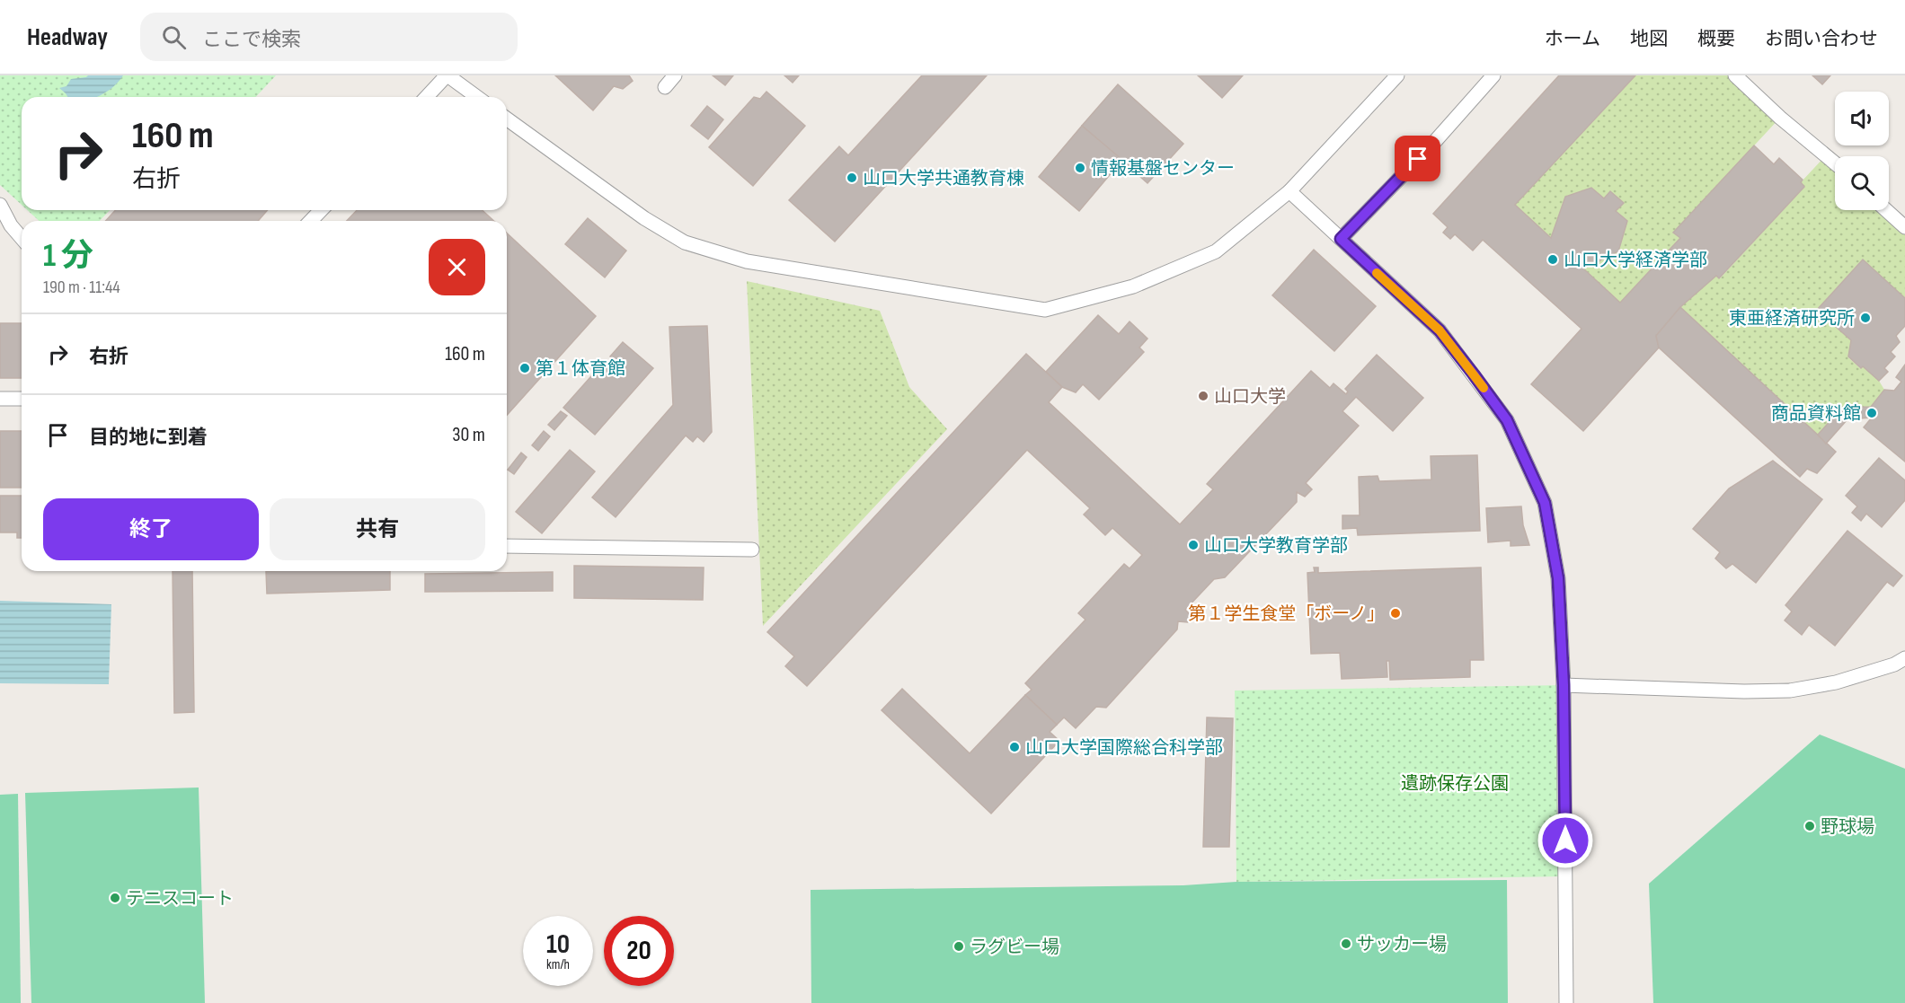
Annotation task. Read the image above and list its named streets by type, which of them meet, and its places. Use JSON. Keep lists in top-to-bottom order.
{
  "parks": ["遺跡保存公園"],
  "places": [
    "情報基盤センター",
    "山口大学共通教育棟",
    "山口大学経済学部",
    "東亜経済研究所",
    "第１体育館",
    "山口大学",
    "商品資料館",
    "山口大学教育学部",
    "第１学生食堂「ボーノ」",
    "山口大学国際総合科学部",
    "野球場",
    "テニスコート",
    "サッカー場",
    "ラグビー場"
  ],
  "page": {
    "header": "Headway",
    "search": "ここで検索",
    "nav": [
      "ホーム",
      "地図",
      "概要",
      "お問い合わせ"
    ],
    "turn": ["160 m", "右折"],
    "heading": ["1 分", "190 m · 11:44"],
    "list": [
      {
        "name": "右折",
        "value": "160 m"
      },
      {
        "name": "目的地に到着",
        "value": "30 m"
      }
    ],
    "buttons": ["終了", "共有"],
    "speed": "10 km/h",
    "limit": "20"
  }
}
